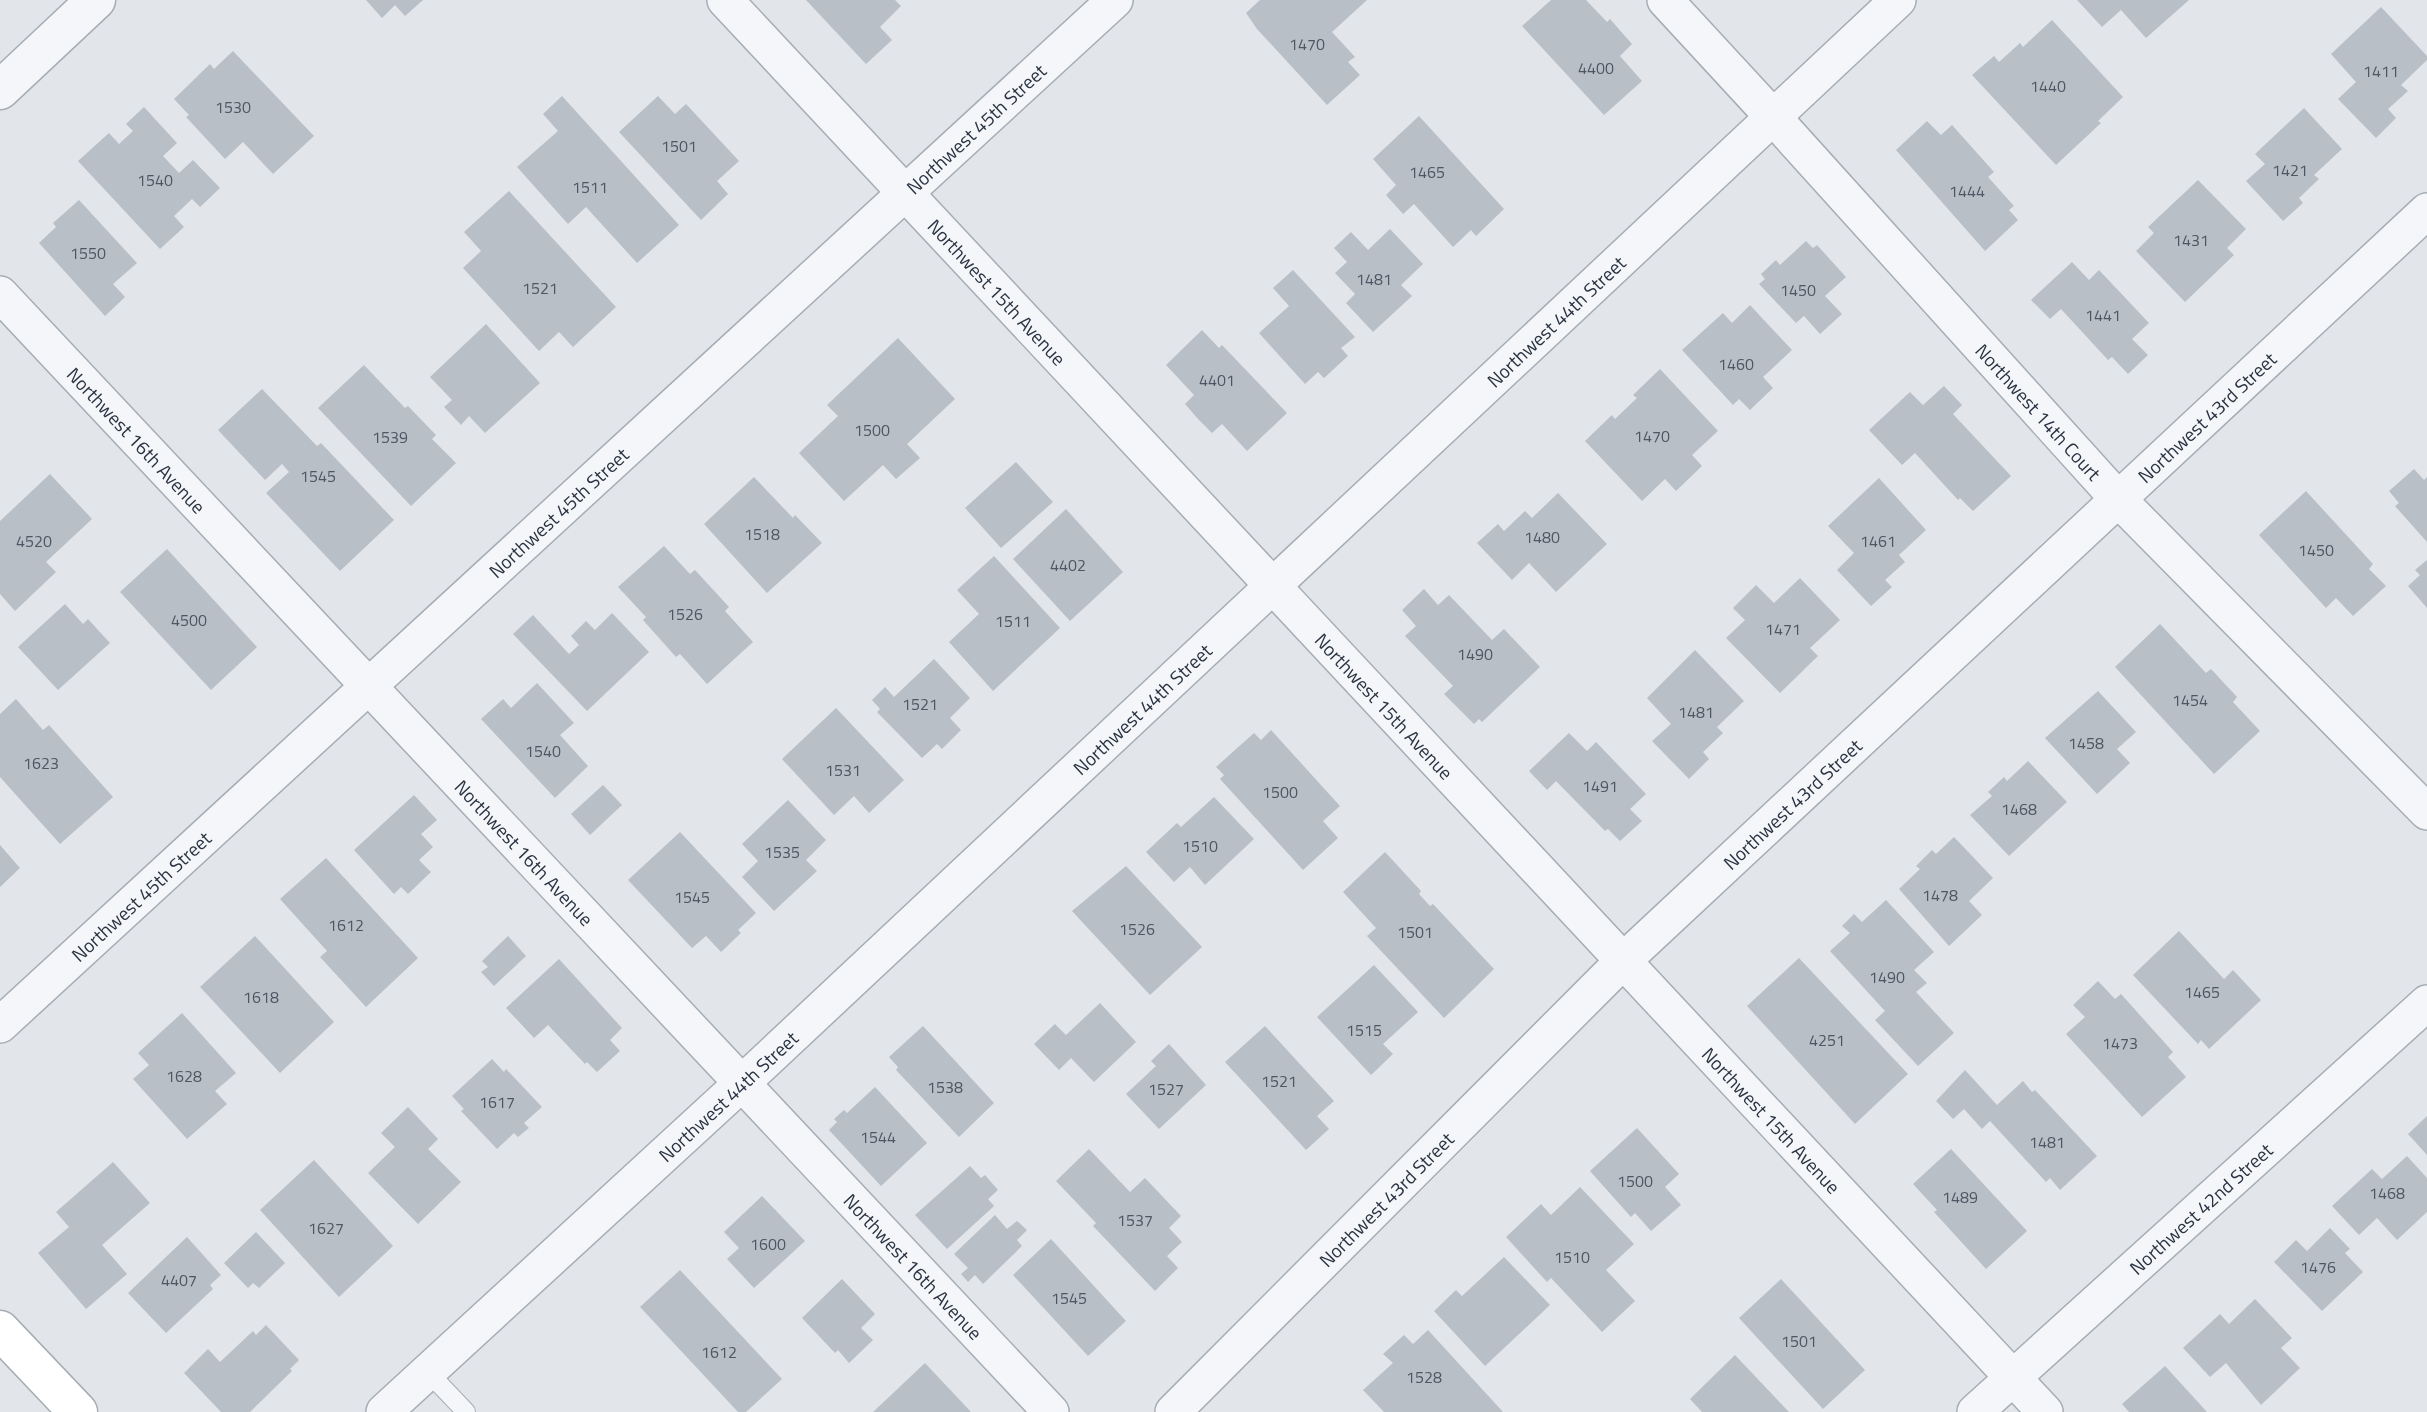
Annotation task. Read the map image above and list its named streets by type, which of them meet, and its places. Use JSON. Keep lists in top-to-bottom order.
{
  "streets": {
    "street": [
      "Northwest 45th Street",
      "Northwest 15th Avenue",
      "Northwest 44th Street",
      "Northwest 14th Court",
      "Northwest 43rd Street",
      "Northwest 16th Avenue",
      "Northwest 42nd Street"
    ]
  },
  "crossings": [
    ["Northwest 45th Street", "Northwest 15th Avenue"],
    ["Northwest 45th Street", "Northwest 16th Avenue"],
    ["Northwest 15th Avenue", "Northwest 44th Street"],
    ["Northwest 15th Avenue", "Northwest 43rd Street"],
    ["Northwest 15th Avenue", "Northwest 42nd Street"],
    ["Northwest 44th Street", "Northwest 14th Court"],
    ["Northwest 44th Street", "Northwest 16th Avenue"],
    ["Northwest 14th Court", "Northwest 43rd Street"]
  ],
  "house_numbers": [
    "1470",
    "4400",
    "1411",
    "1440",
    "1530",
    "1501",
    "1421",
    "1465",
    "1540",
    "1511",
    "1444",
    "1431",
    "1550",
    "1481",
    "1521",
    "1450",
    "1441",
    "1460",
    "4401",
    "1500",
    "1470",
    "1539",
    "1545",
    "1518",
    "1480",
    "4520",
    "1461",
    "1450",
    "4402",
    "1526",
    "4500",
    "1511",
    "1471",
    "1490",
    "1454",
    "1521",
    "1481",
    "1458",
    "1540",
    "1623",
    "1531",
    "1491",
    "1500",
    "1468",
    "1510",
    "1535",
    "1478",
    "1545",
    "1612",
    "1526",
    "1501",
    "1490",
    "1465",
    "1618",
    "1515",
    "4251",
    "1473",
    "1628",
    "1521",
    "1538",
    "1527",
    "1617",
    "1544",
    "1481",
    "1500",
    "1468",
    "1489",
    "1537",
    "1627",
    "1600",
    "1510",
    "1476",
    "4407",
    "1545",
    "1501",
    "1612",
    "1528"
  ]
}
